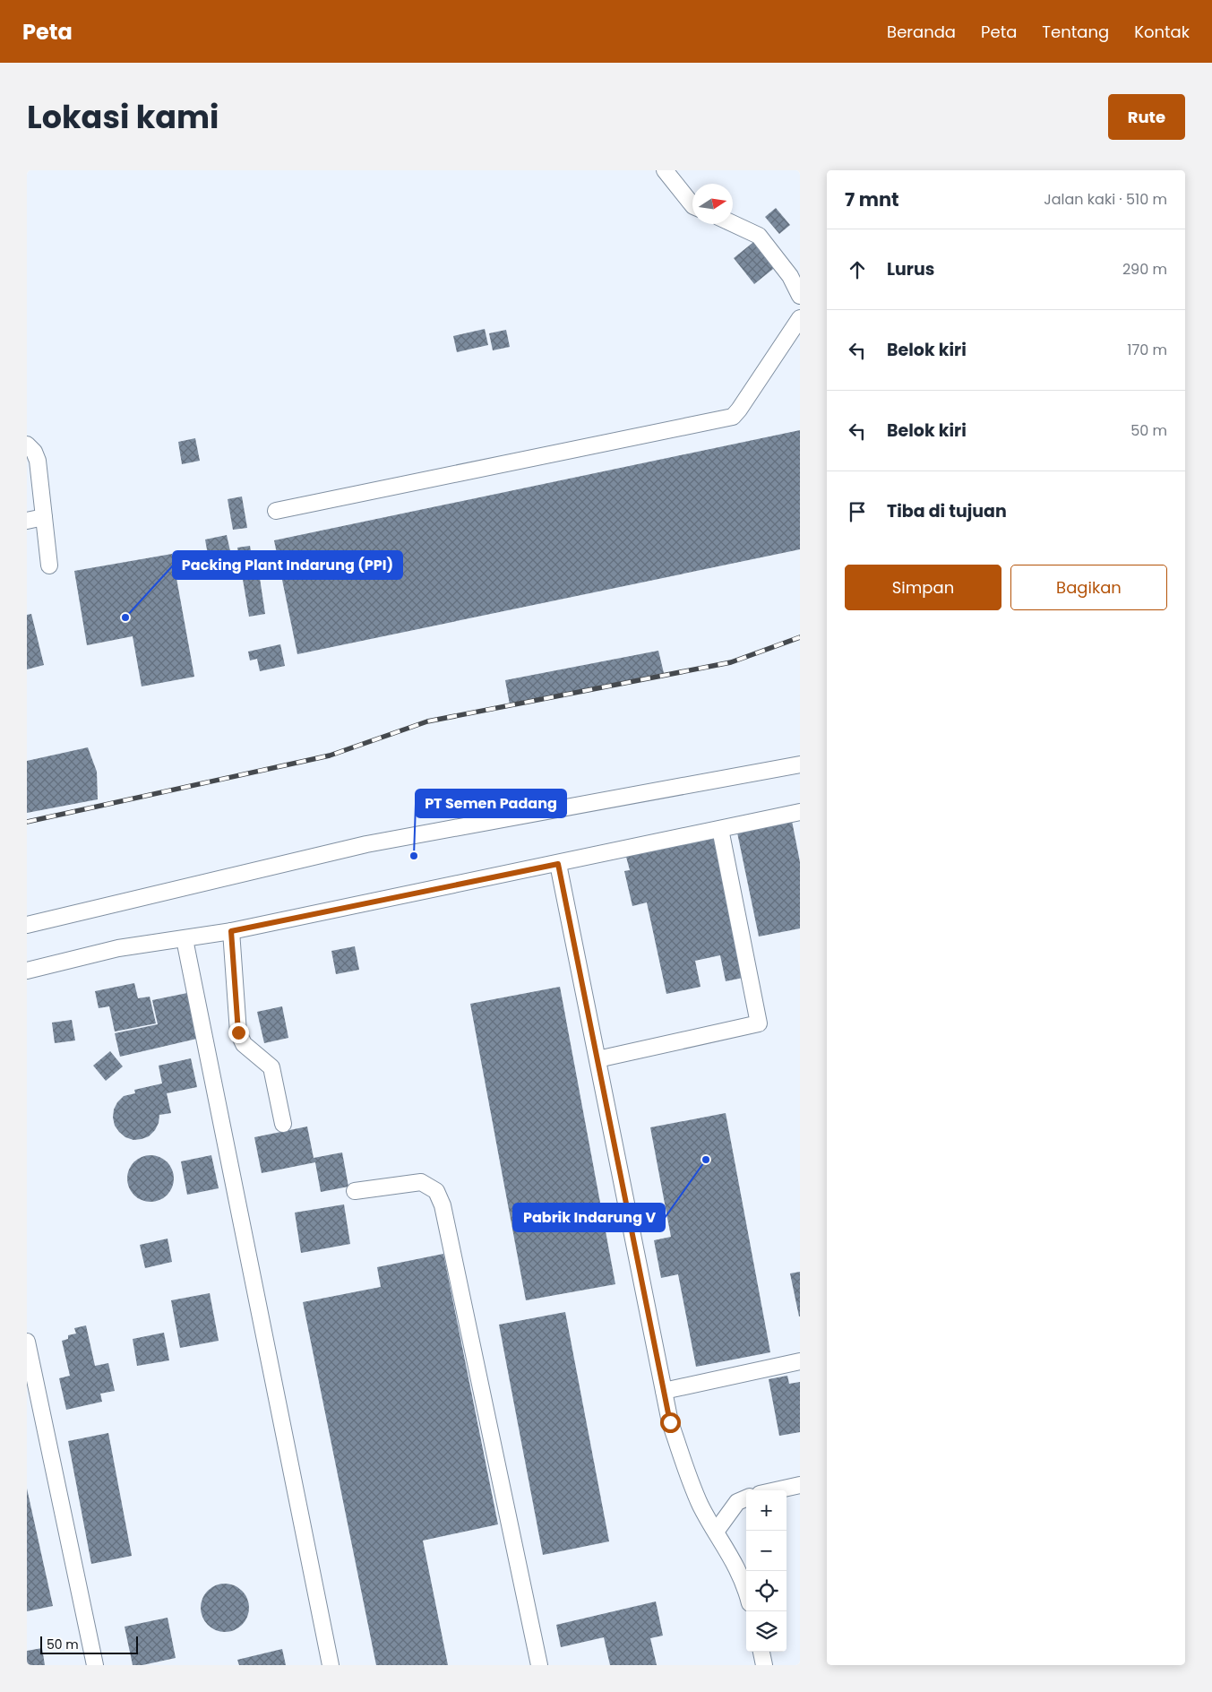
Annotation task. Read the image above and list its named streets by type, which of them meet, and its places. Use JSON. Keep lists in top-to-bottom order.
{
  "places": ["Packing Plant Indarung (PPI)", "PT Semen Padang", "Pabrik Indarung V"],
  "scale_bar": "50 m",
  "north": "right",
  "page": {
    "header": "Peta",
    "nav": [
      "Beranda",
      "Peta",
      "Tentang",
      "Kontak"
    ],
    "title": "Lokasi kami",
    "buttons": [
      "Rute",
      ["Simpan", "Bagikan"]
    ],
    "heading": ["7 mnt", "Jalan kaki · 510 m"],
    "list": [
      ["Lurus", "290 m"],
      ["Belok kiri", "170 m"],
      ["Belok kiri", "50 m"],
      "Tiba di tujuan"
    ],
    "map_buttons": ["+", "−"],
    "scale": "50 m"
  }
}
